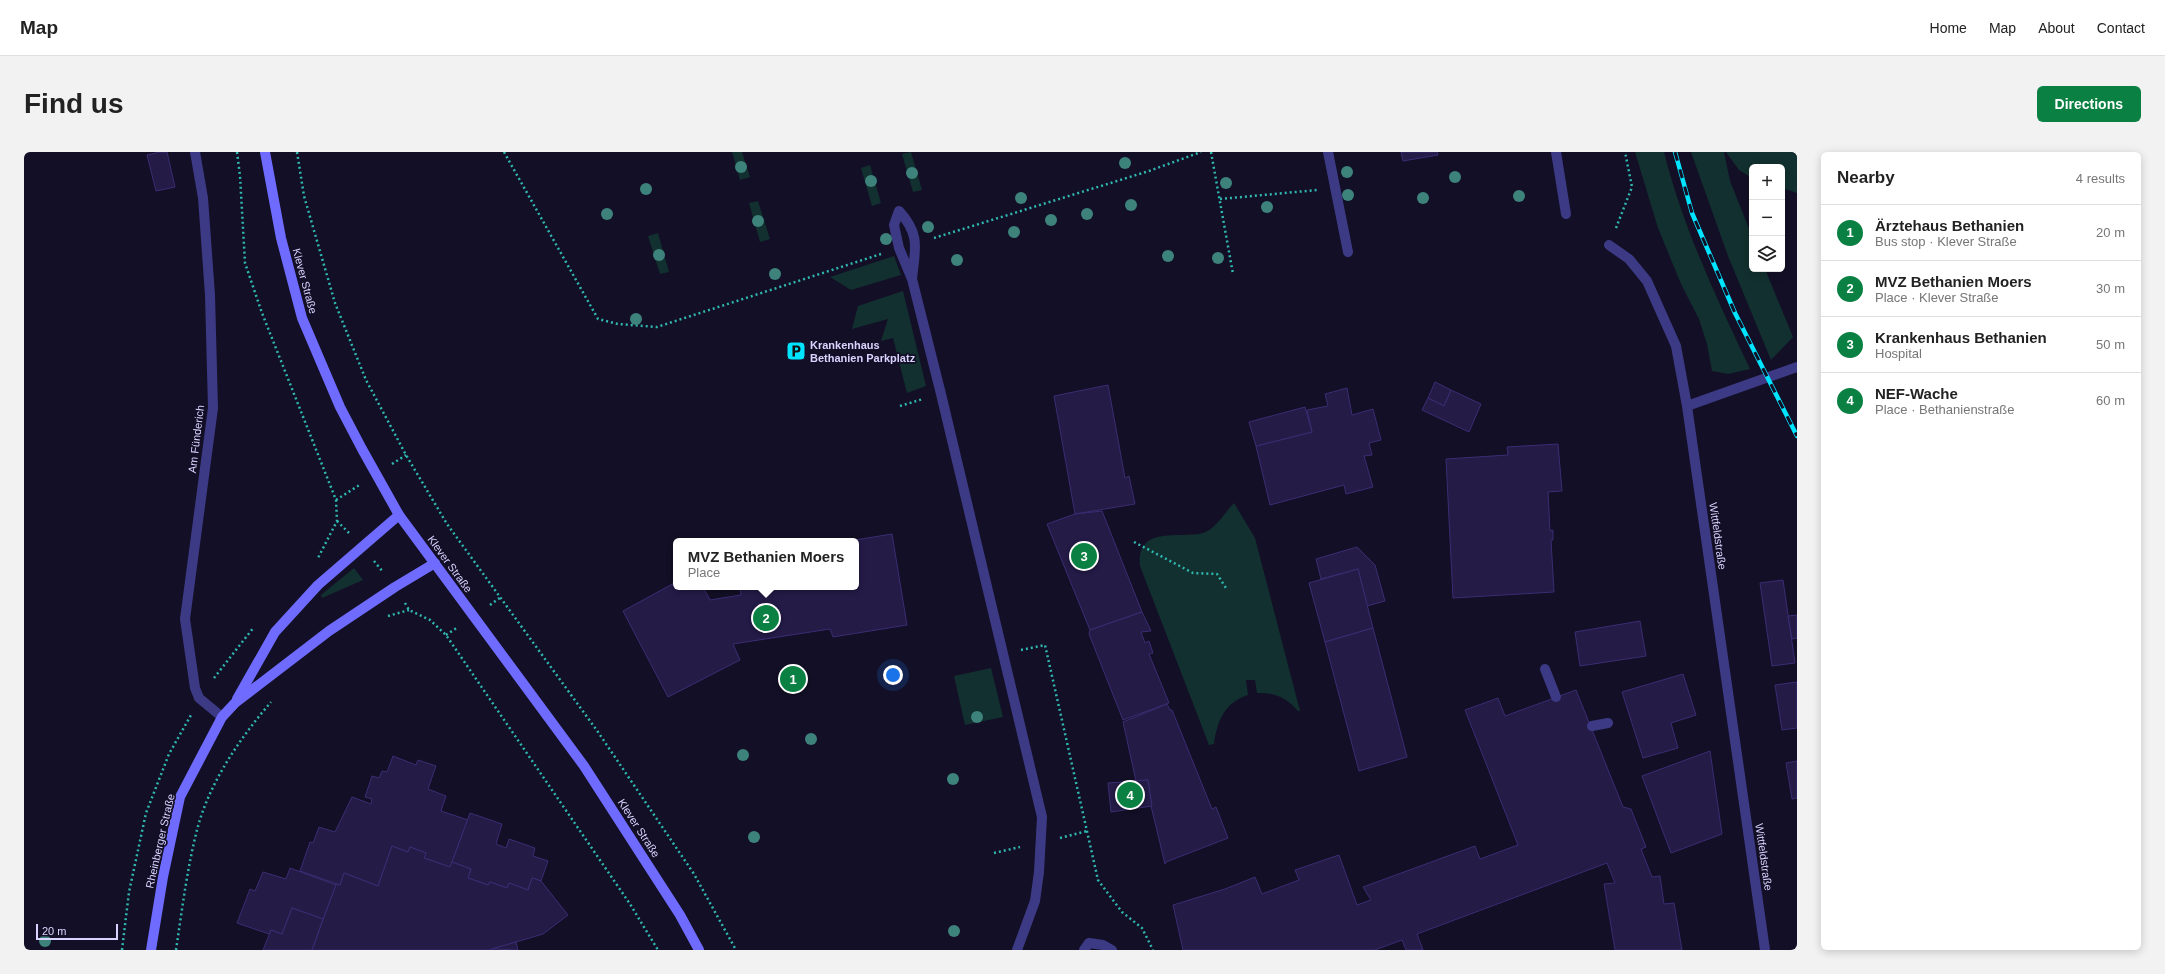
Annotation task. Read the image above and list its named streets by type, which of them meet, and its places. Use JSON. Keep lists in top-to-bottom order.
{
  "streets": {
    "main road": ["Klever Straße", "Rheinberger Straße"],
    "street": ["Am Fünderich", "Wittfeldstraße"]
  },
  "crossings": [
    ["Am Fünderich", "Rheinberger Straße"]
  ],
  "places": {
    "parking": ["Krankenhaus Bethanien Parkplatz"]
  },
  "scale_bar": "20 m",
  "page": {
    "header": "Map",
    "nav": [
      "Home",
      "Map",
      "About",
      "Contact"
    ],
    "buttons": "Directions",
    "title": "Find us",
    "heading": ["Nearby", "4 results"],
    "map_buttons": ["+", "−"],
    "list": [
      {
        "mark": "1",
        "name": "Ärztehaus Bethanien",
        "note": "Bus stop · Klever Straße",
        "value": "20 m"
      },
      {
        "mark": "2",
        "name": "MVZ Bethanien Moers",
        "note": "Place · Klever Straße",
        "value": "30 m"
      },
      {
        "mark": "3",
        "name": "Krankenhaus Bethanien",
        "note": "Hospital",
        "value": "50 m"
      },
      {
        "mark": "4",
        "name": "NEF-Wache",
        "note": "Place · Bethanienstraße",
        "value": "60 m"
      }
    ],
    "popup": ["MVZ Bethanien Moers", "Place"],
    "pins": [
      "3",
      "2",
      "1",
      "4"
    ],
    "scale": "20 m"
  }
}
